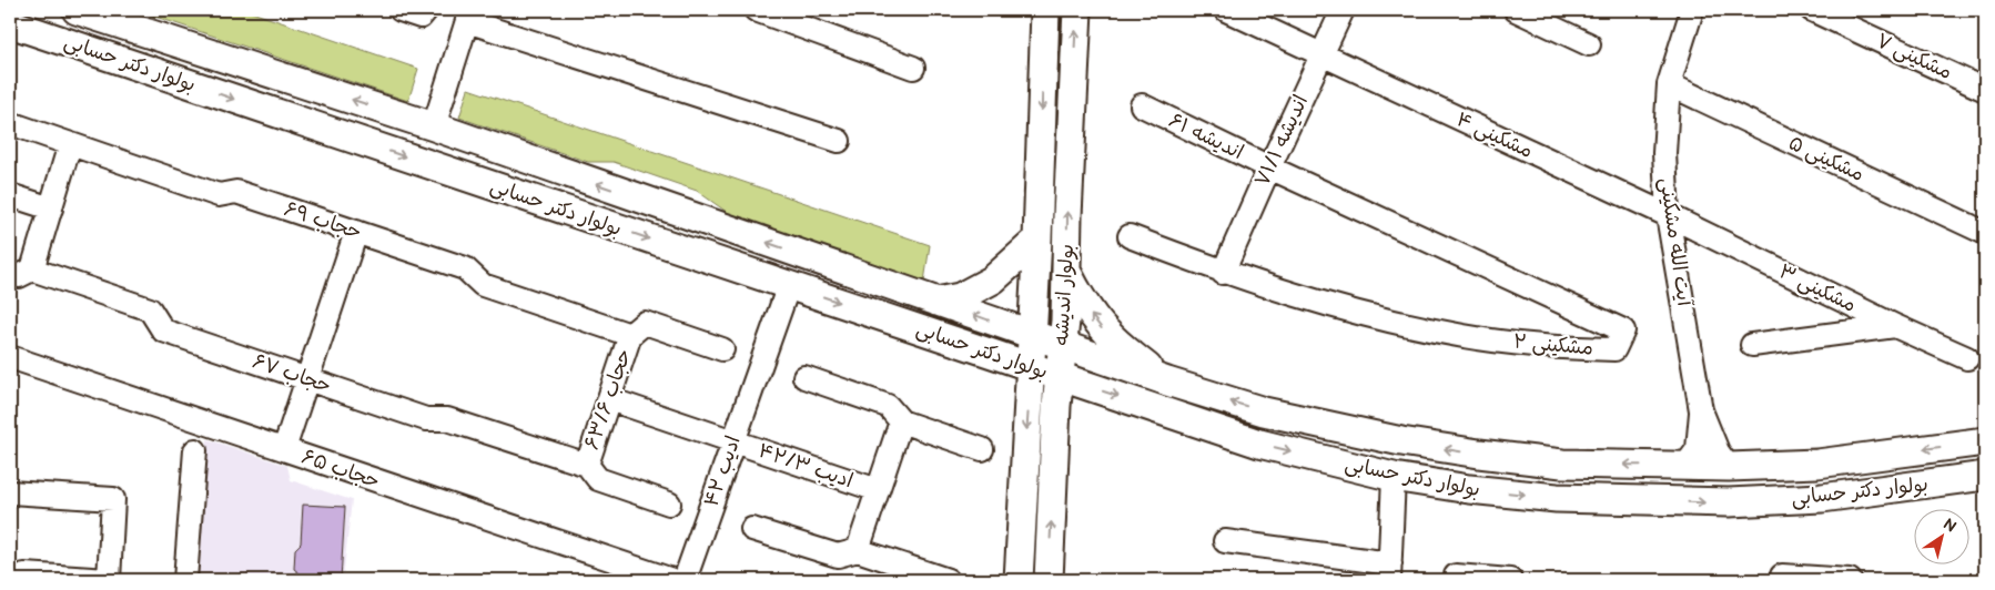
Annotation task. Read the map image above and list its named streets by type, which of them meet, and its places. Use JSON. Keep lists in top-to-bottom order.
{
  "streets": {
    "main road": ["بولوار دکتر حسابی", "بولوار اندیشه"],
    "street": [
      "مشکینی ۷",
      "مشکینی ۴",
      "اندیشه ۶۱",
      "اندیشه ۷۱/۱",
      "مشکینی ۵",
      "حجاب ۶۹",
      "آیت الله مشکینی",
      "مشکینی ۳",
      "مشکینی ۲",
      "حجاب ۶۷",
      "حجاب ۶۳/۶",
      "ادیب ۴۲/۳",
      "حجاب ۶۵",
      "ادیب ۴۲"
    ]
  },
  "crossings": [
    ["بولوار دکتر حسابی", "بولوار اندیشه"],
    ["بولوار دکتر حسابی", "ادیب ۴۲"],
    ["مشکینی ۴", "اندیشه ۷۱/۱"],
    ["مشکینی ۴", "آیت الله مشکینی"],
    ["مشکینی ۴", "مشکینی ۳"],
    ["اندیشه ۶۱", "اندیشه ۷۱/۱"],
    ["اندیشه ۶۱", "مشکینی ۲"],
    ["اندیشه ۷۱/۱", "مشکینی ۲"],
    ["مشکینی ۵", "آیت الله مشکینی"],
    ["حجاب ۶۹", "حجاب ۶۳/۶"],
    ["آیت الله مشکینی", "مشکینی ۳"],
    ["حجاب ۶۷", "حجاب ۶۳/۶"],
    ["حجاب ۶۳/۶", "ادیب ۴۲/۳"],
    ["ادیب ۴۲/۳", "ادیب ۴۲"]
  ],
  "north": "top right"
}
